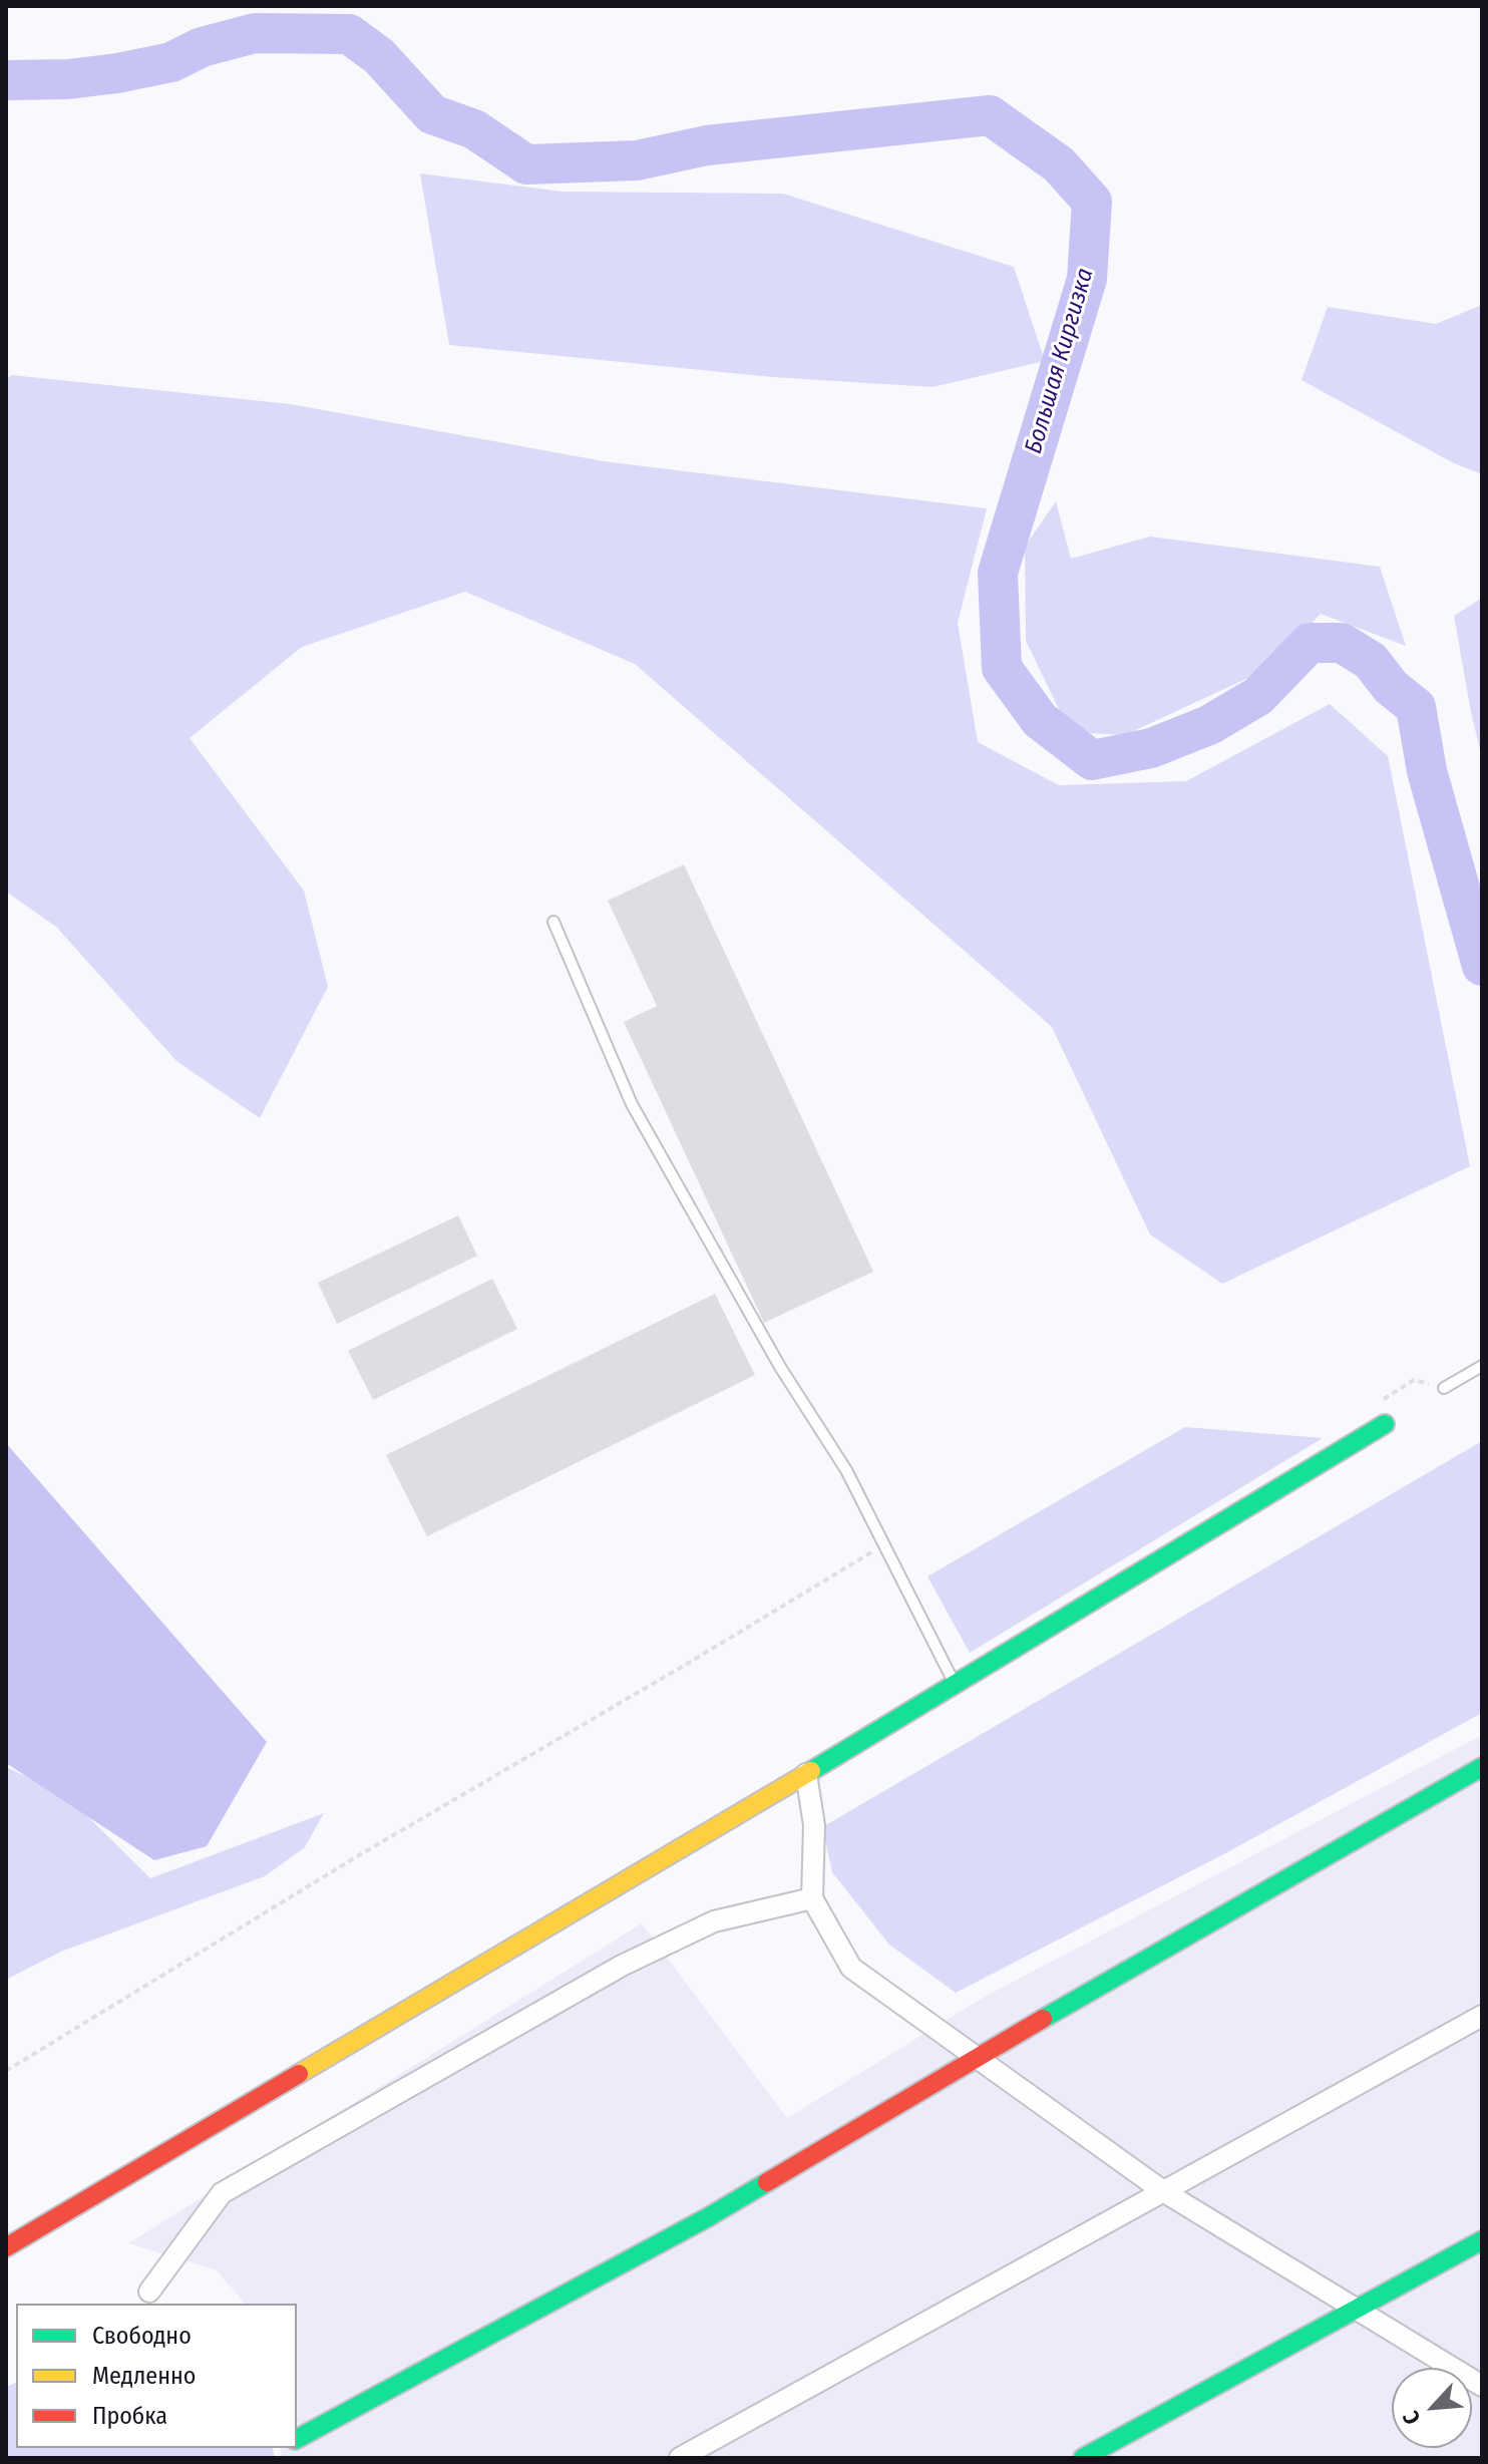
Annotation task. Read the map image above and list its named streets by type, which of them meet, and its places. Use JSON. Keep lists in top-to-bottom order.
{
  "water": ["Большая Киргизка"],
  "legend": ["Свободно", "Медленно", "Пробка"],
  "north": "bottom left"
}
